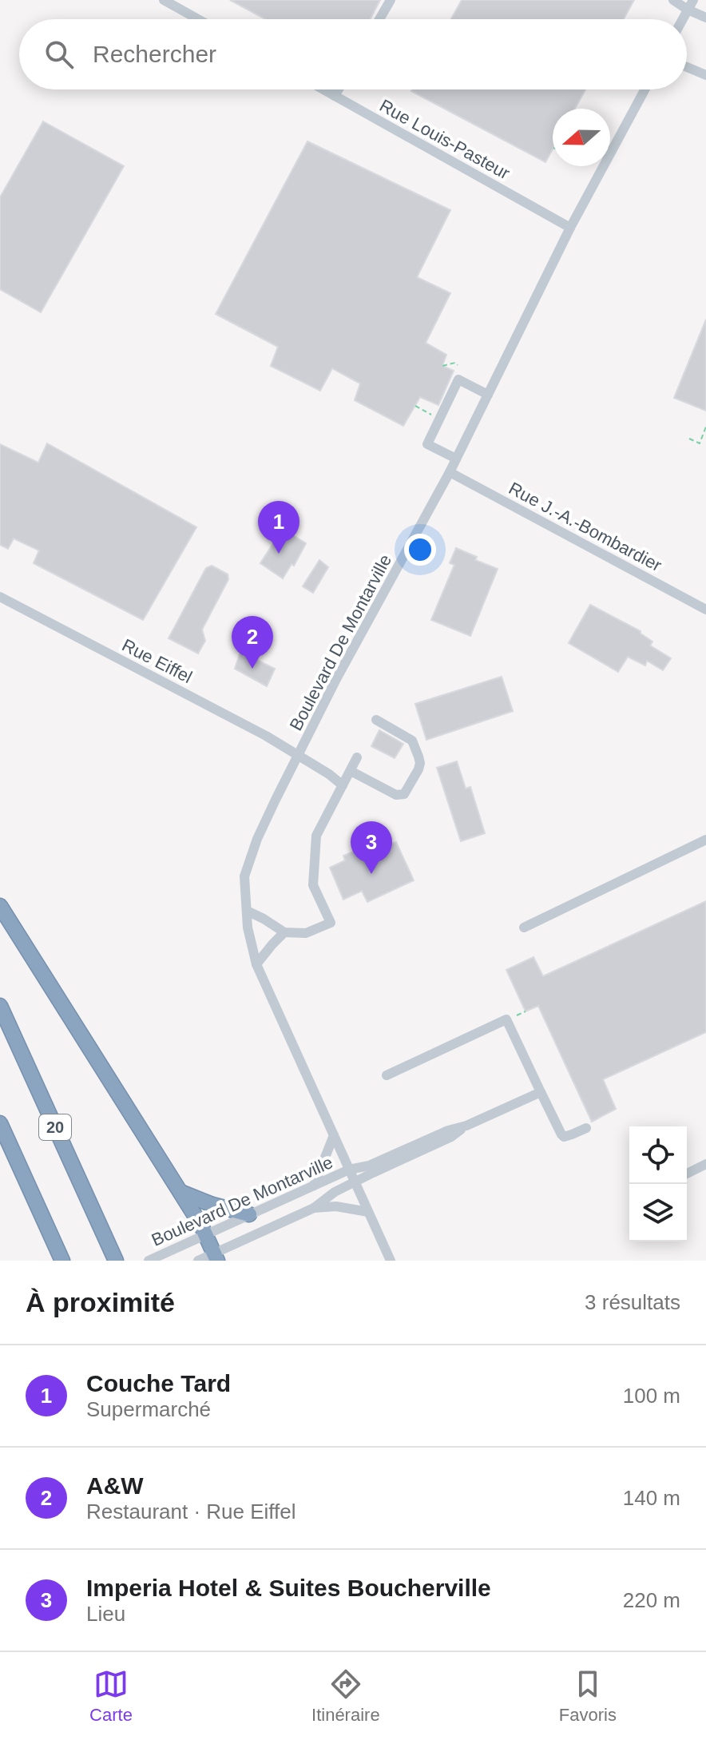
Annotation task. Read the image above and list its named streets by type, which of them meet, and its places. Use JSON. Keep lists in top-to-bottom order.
{
  "streets": {
    "highway": ["20"],
    "street": [
      "Rue Louis-Pasteur",
      "Rue J.-A.-Bombardier",
      "Boulevard De Montarville",
      "Rue Eiffel"
    ]
  },
  "crossings": [
    ["Rue Louis-Pasteur", "Boulevard De Montarville"],
    ["Rue J.-A.-Bombardier", "Boulevard De Montarville"],
    ["Boulevard De Montarville", "Rue Eiffel"]
  ],
  "north": "left",
  "page": {
    "search": "Rechercher",
    "pins": ["1", "2", "3"],
    "heading": ["À proximité", "3 résultats"],
    "list": [
      {
        "mark": "1",
        "name": "Couche Tard",
        "note": "Supermarché",
        "value": "100 m"
      },
      {
        "mark": "2",
        "name": "A&W",
        "note": "Restaurant · Rue Eiffel",
        "value": "140 m"
      },
      {
        "mark": "3",
        "name": "Imperia Hotel & Suites Boucherville",
        "note": "Lieu",
        "value": "220 m"
      }
    ],
    "nav": ["Carte", "Itinéraire", "Favoris"]
  }
}
